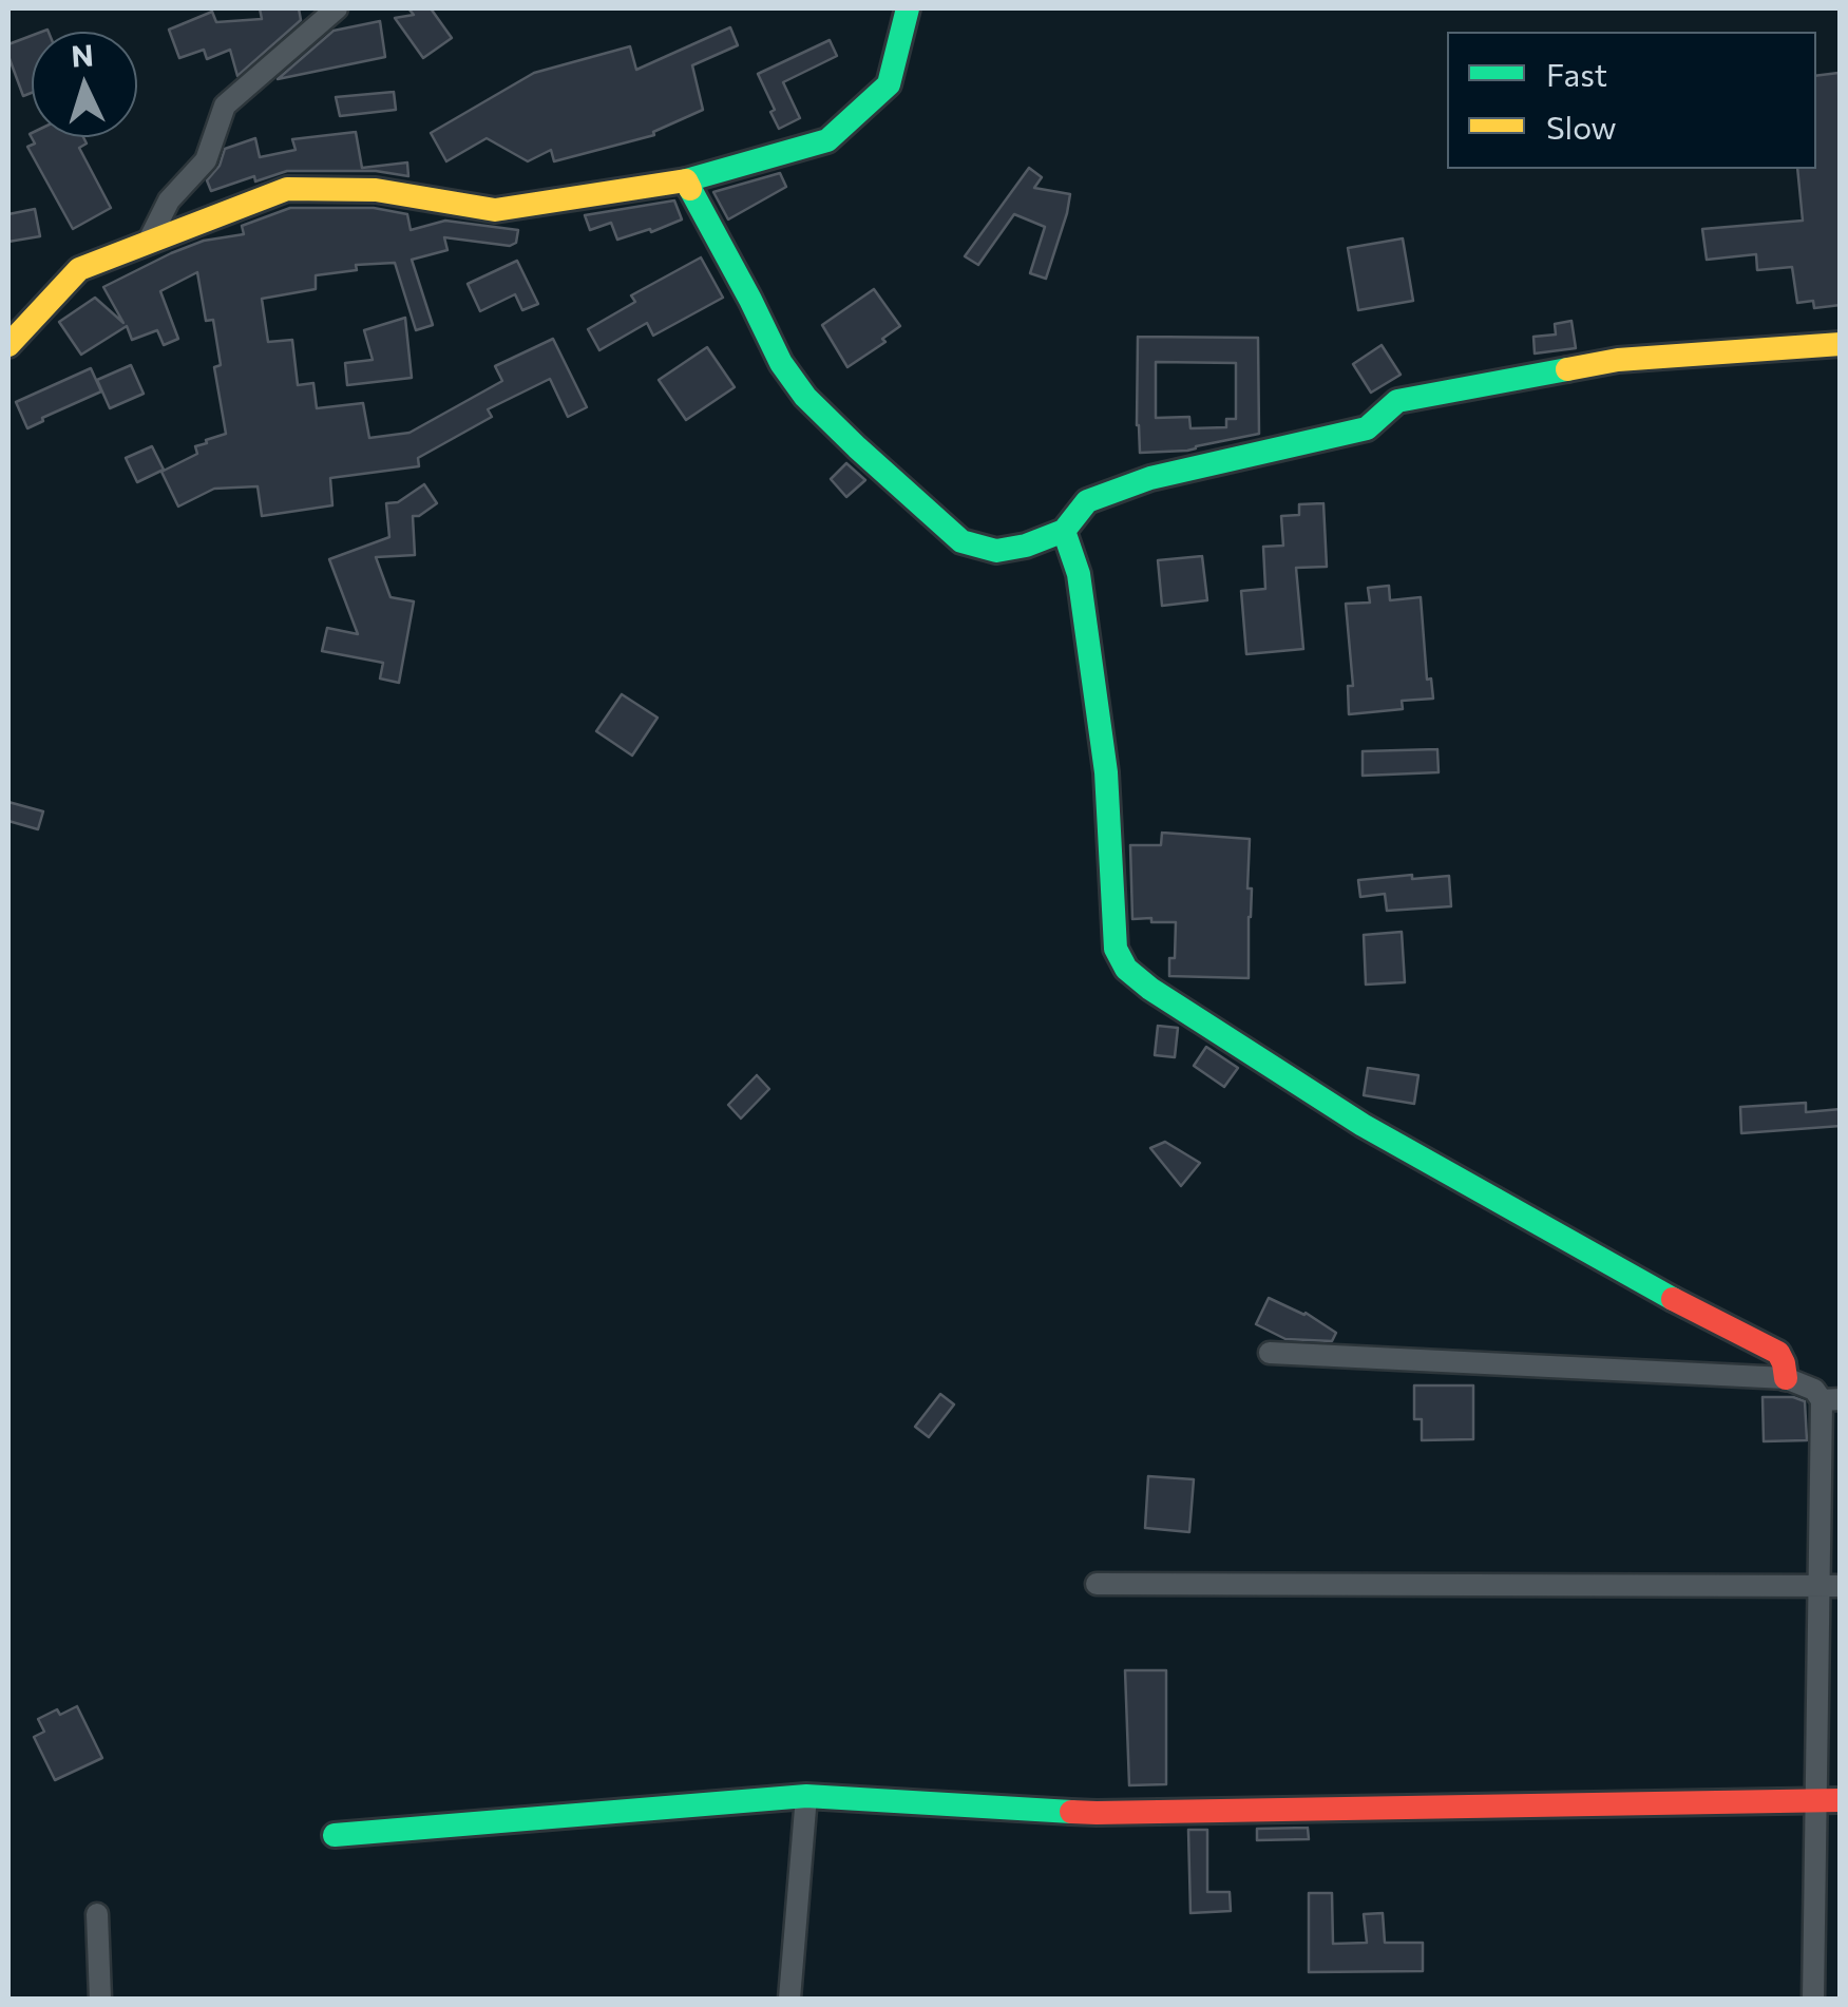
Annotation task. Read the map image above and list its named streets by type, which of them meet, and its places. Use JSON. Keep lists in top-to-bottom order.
{
  "legend": ["Fast", "Slow"],
  "north": "top"
}
